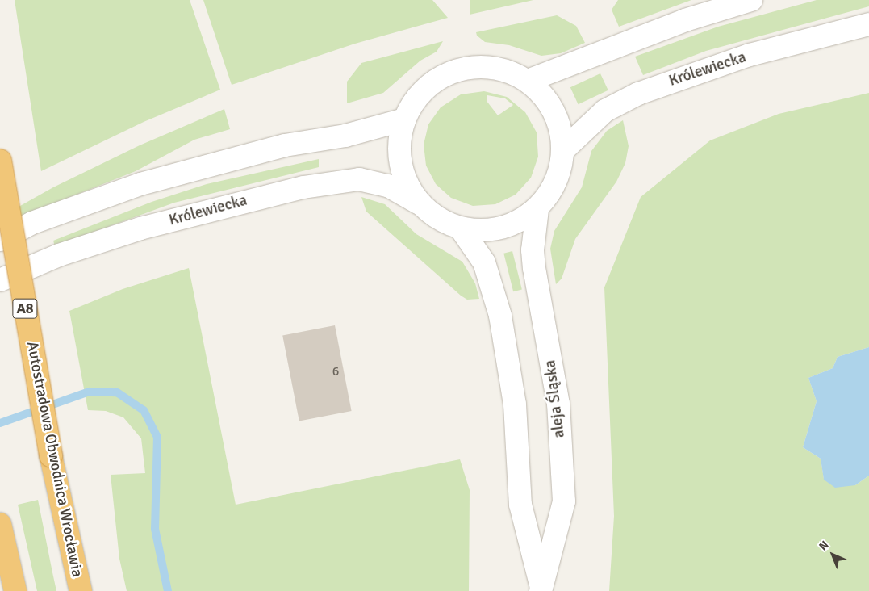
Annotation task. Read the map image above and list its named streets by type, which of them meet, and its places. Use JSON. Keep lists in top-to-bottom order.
{
  "streets": {
    "highway": ["A8", "Autostradowa Obwodnica Wrocławia"],
    "street": ["Królewiecka", "aleja Śląska"]
  },
  "house_numbers": ["6"],
  "north": "top left"
}
